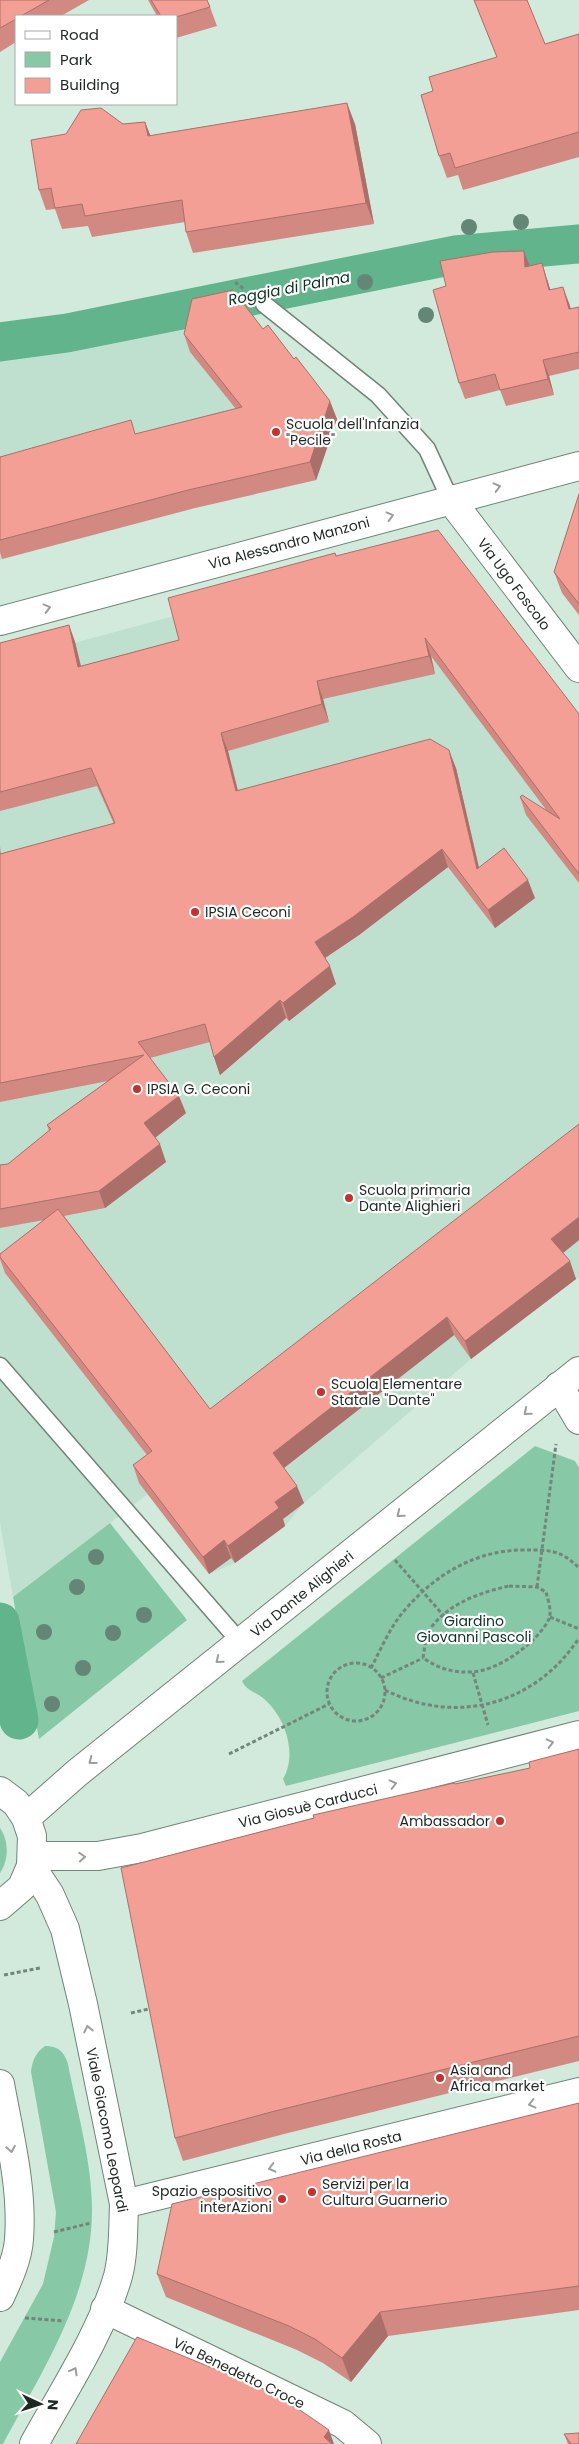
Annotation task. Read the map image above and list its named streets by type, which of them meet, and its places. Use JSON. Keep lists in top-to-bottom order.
{
  "streets": {
    "street": [
      "Via Alessandro Manzoni",
      "Via Ugo Foscolo",
      "Via Dante Alighieri",
      "Via Giosuè Carducci",
      "Viale Giacomo Leopardi",
      "Via della Rosta",
      "Via Benedetto Croce"
    ]
  },
  "crossings": [
    ["Via Alessandro Manzoni", "Via Ugo Foscolo"],
    ["Via Giosuè Carducci", "Viale Giacomo Leopardi"],
    ["Viale Giacomo Leopardi", "Via della Rosta"],
    ["Viale Giacomo Leopardi", "Via Benedetto Croce"]
  ],
  "one_way": [
    "Via Alessandro Manzoni",
    "Via Dante Alighieri",
    "Via Giosuè Carducci",
    "Via della Rosta"
  ],
  "water": ["Roggia di Palma"],
  "parks": ["Giardino Giovanni Pascoli"],
  "places": [
    "Scuola dell'Infanzia \"Pecile\"",
    "IPSIA Ceconi",
    "IPSIA G. Ceconi",
    "Scuola primaria Dante Alighieri",
    "Scuola Elementare Statale \"Dante\"",
    "Ambassador",
    "Asia and Africa market",
    "Servizi per la Cultura Guarnerio",
    "Spazio espositivo interAzioni"
  ],
  "legend": ["Road", "Park", "Building"],
  "north": "right"
}
